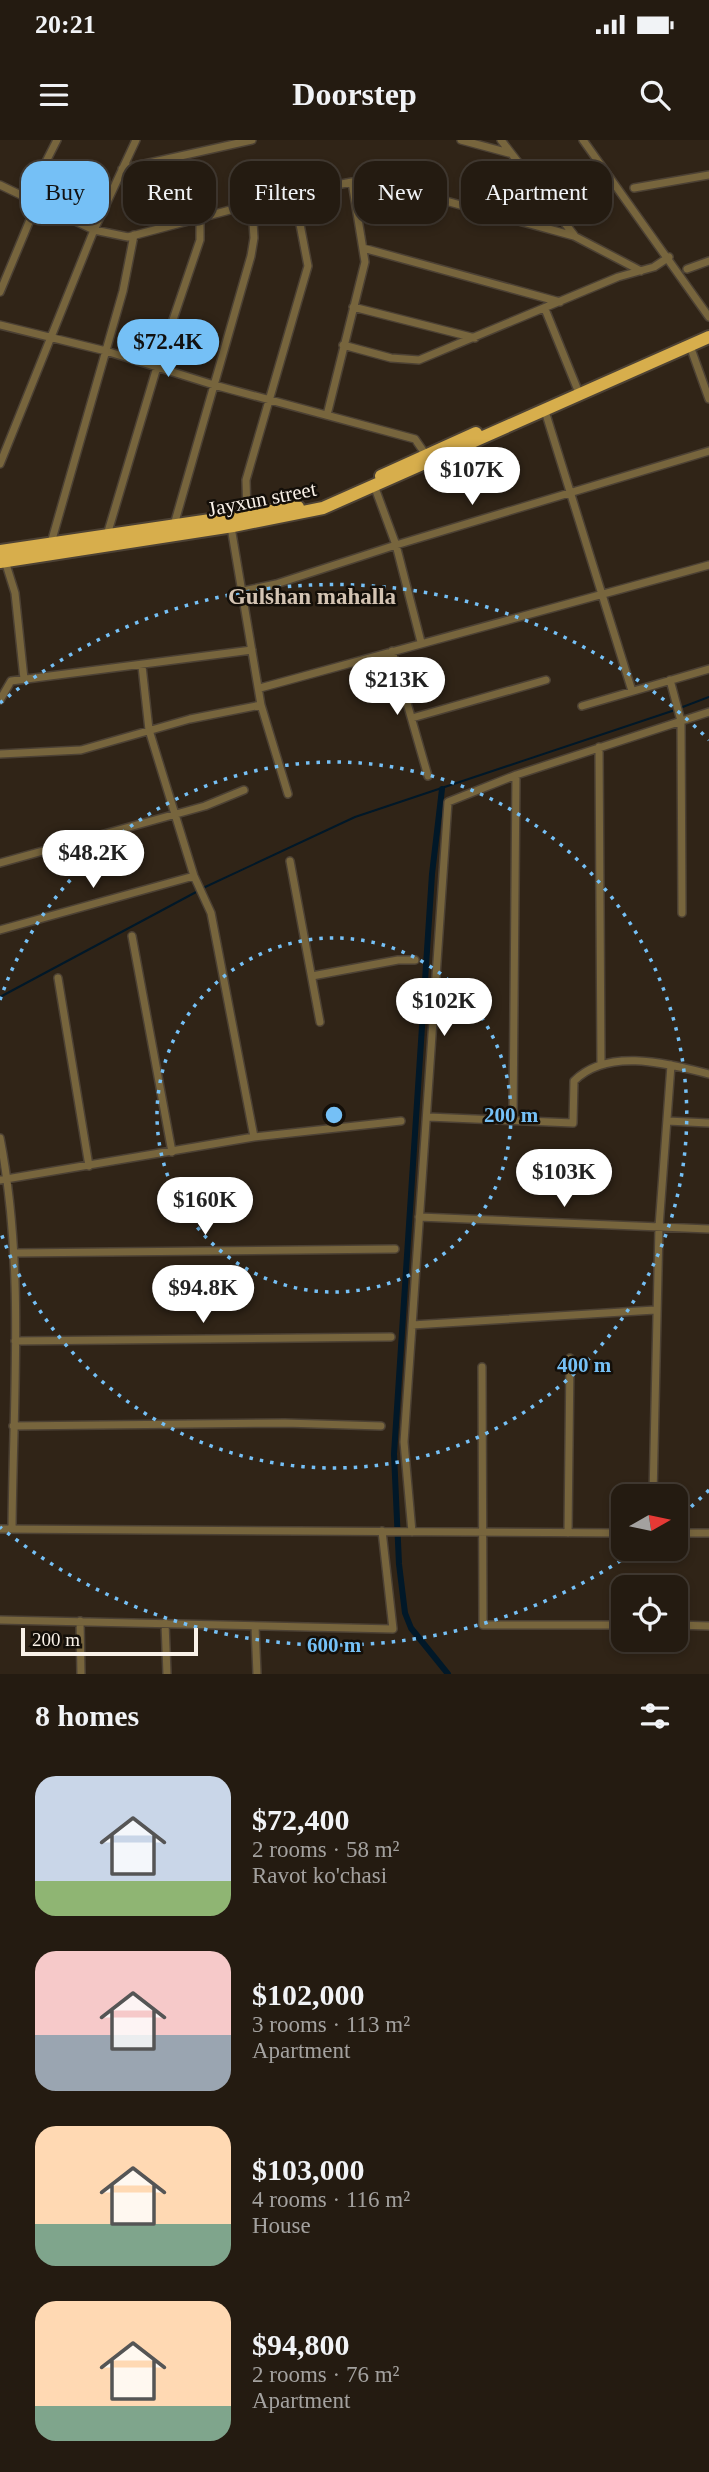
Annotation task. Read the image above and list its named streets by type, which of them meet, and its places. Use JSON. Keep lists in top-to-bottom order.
{
  "streets": {
    "highway": ["Jayxun street"]
  },
  "districts": ["Gulshan mahalla"],
  "scale_bar": "200 m",
  "north": "right",
  "page": {
    "status": "20:21",
    "header": "Doorstep",
    "chip": [
      "Buy",
      "Rent",
      "Filters",
      "New",
      "Apartment"
    ],
    "price": [
      "$72.4K",
      "$107K",
      "$213K",
      "$48.2K",
      "$102K",
      "$103K",
      "$160K",
      "$94.8K"
    ],
    "scale": "200 m",
    "heading": "8 homes",
    "list": [
      {
        "name": "$72,400",
        "note": "2 rooms · 58 m² · Ravot ko'chasi"
      },
      {
        "name": "$102,000",
        "note": "3 rooms · 113 m² · Apartment"
      },
      {
        "name": "$103,000",
        "note": "4 rooms · 116 m² · House"
      },
      {
        "name": "$94,800",
        "note": "2 rooms · 76 m² · Apartment"
      }
    ]
  },
  "rings": ["200 m", "400 m", "600 m"]
}
